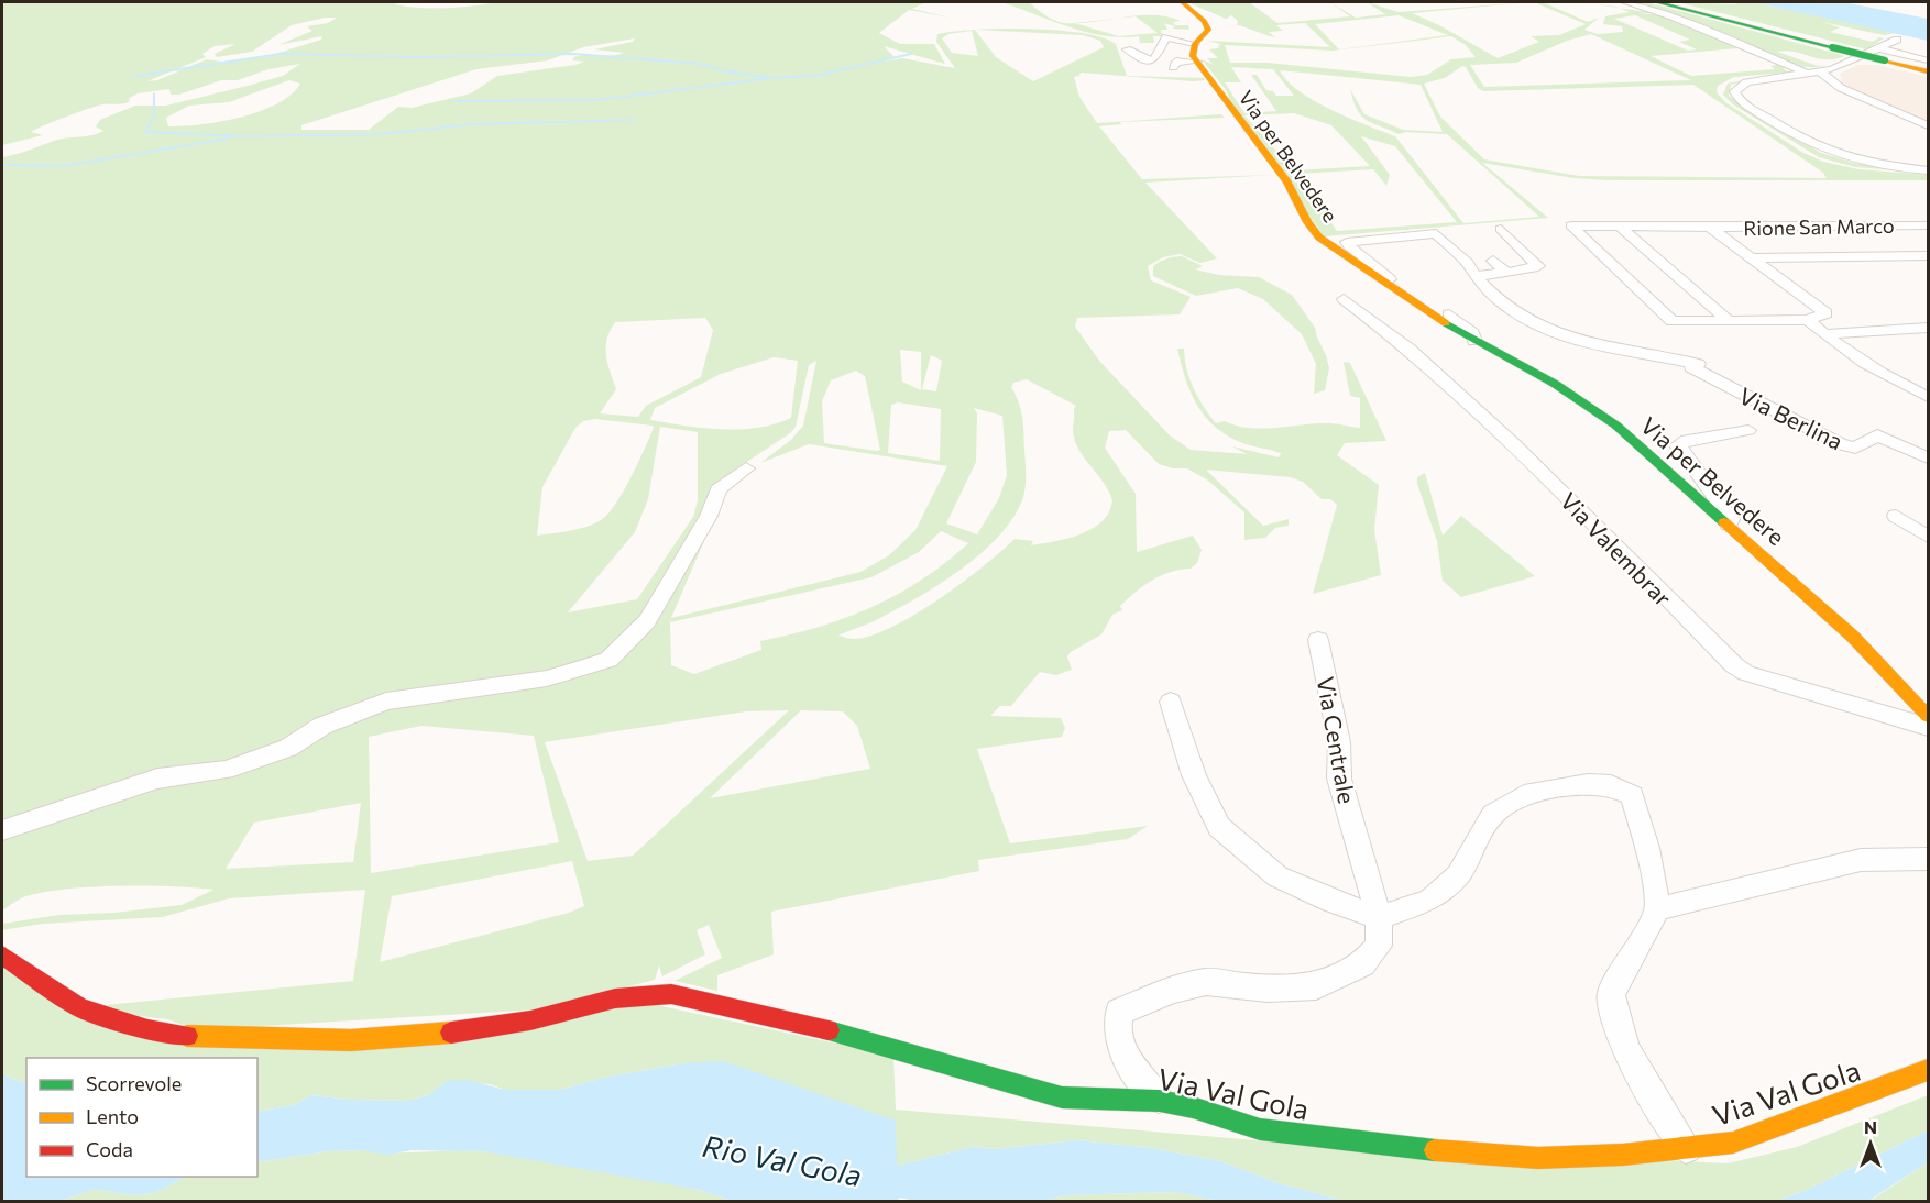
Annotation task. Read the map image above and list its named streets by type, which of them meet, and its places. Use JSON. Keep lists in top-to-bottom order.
{
  "streets": {
    "main road": ["Via per Belvedere", "Via Val Gola"],
    "street": [
      "Rione San Marco",
      "Via Berlina",
      "Via Valembrar",
      "Via Centrale"
    ]
  },
  "crossings": [
    ["Via per Belvedere", "Via Berlina"],
    ["Via Centrale", "Via Val Gola"]
  ],
  "water": ["Rio Val Gola"],
  "legend": ["Scorrevole", "Lento", "Coda"],
  "north": "top"
}
